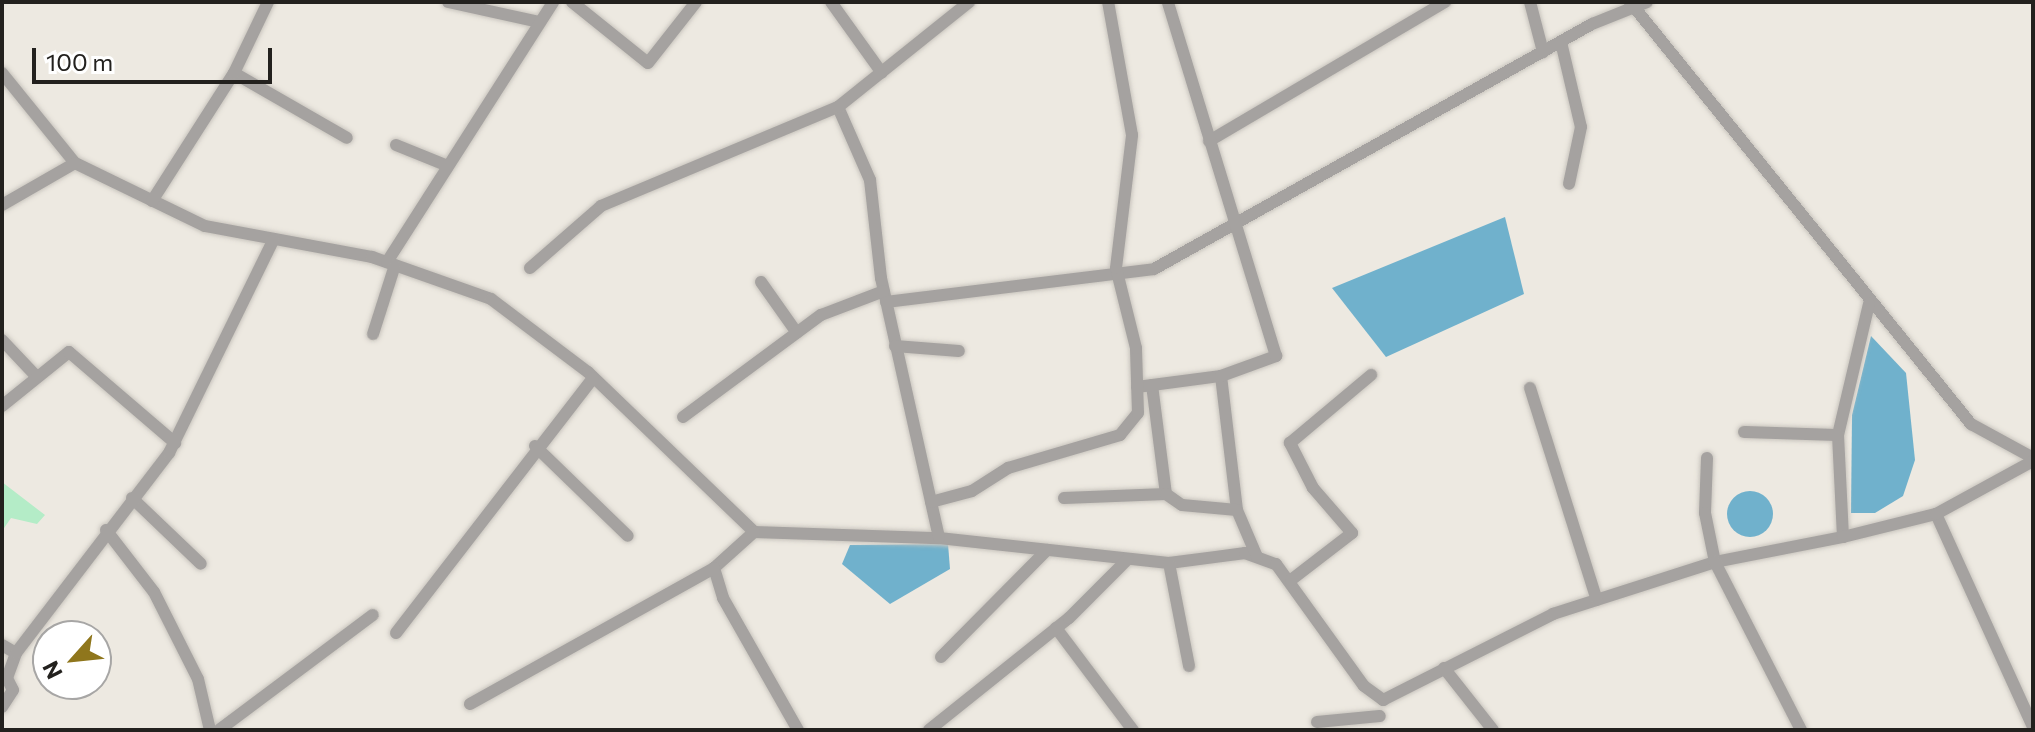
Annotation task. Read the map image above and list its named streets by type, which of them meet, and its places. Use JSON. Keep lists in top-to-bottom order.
{
  "scale_bar": "100 m",
  "north": "bottom left"
}
